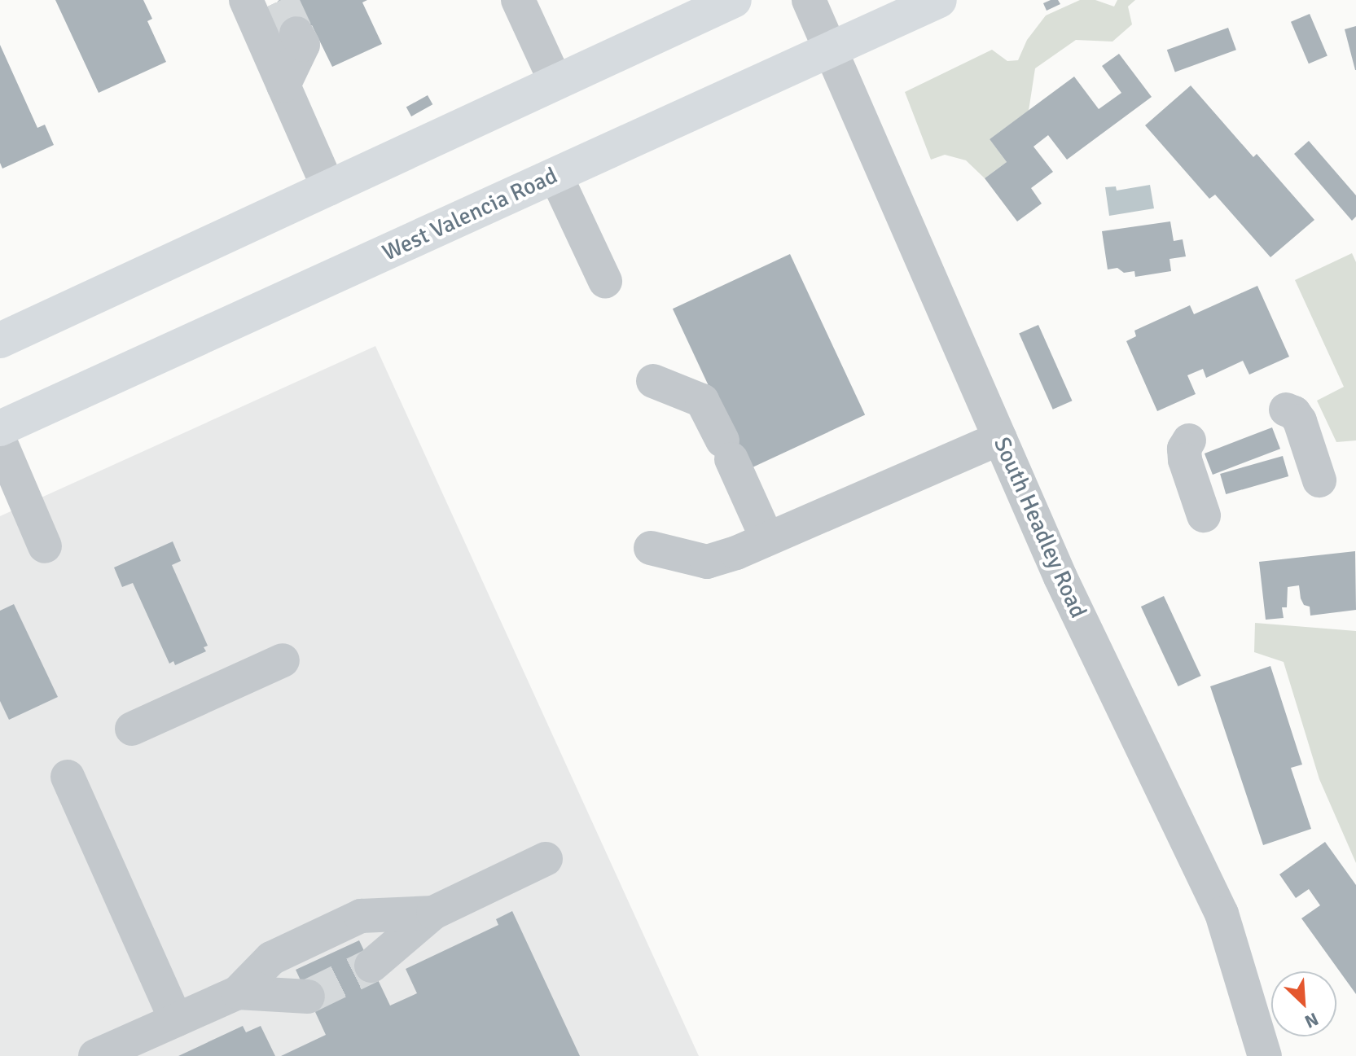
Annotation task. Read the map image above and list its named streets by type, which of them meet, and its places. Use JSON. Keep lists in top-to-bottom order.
{
  "streets": {
    "main road": ["West Valencia Road"],
    "street": ["South Headley Road"]
  },
  "crossings": [
    ["West Valencia Road", "South Headley Road"]
  ],
  "north": "bottom right"
}
